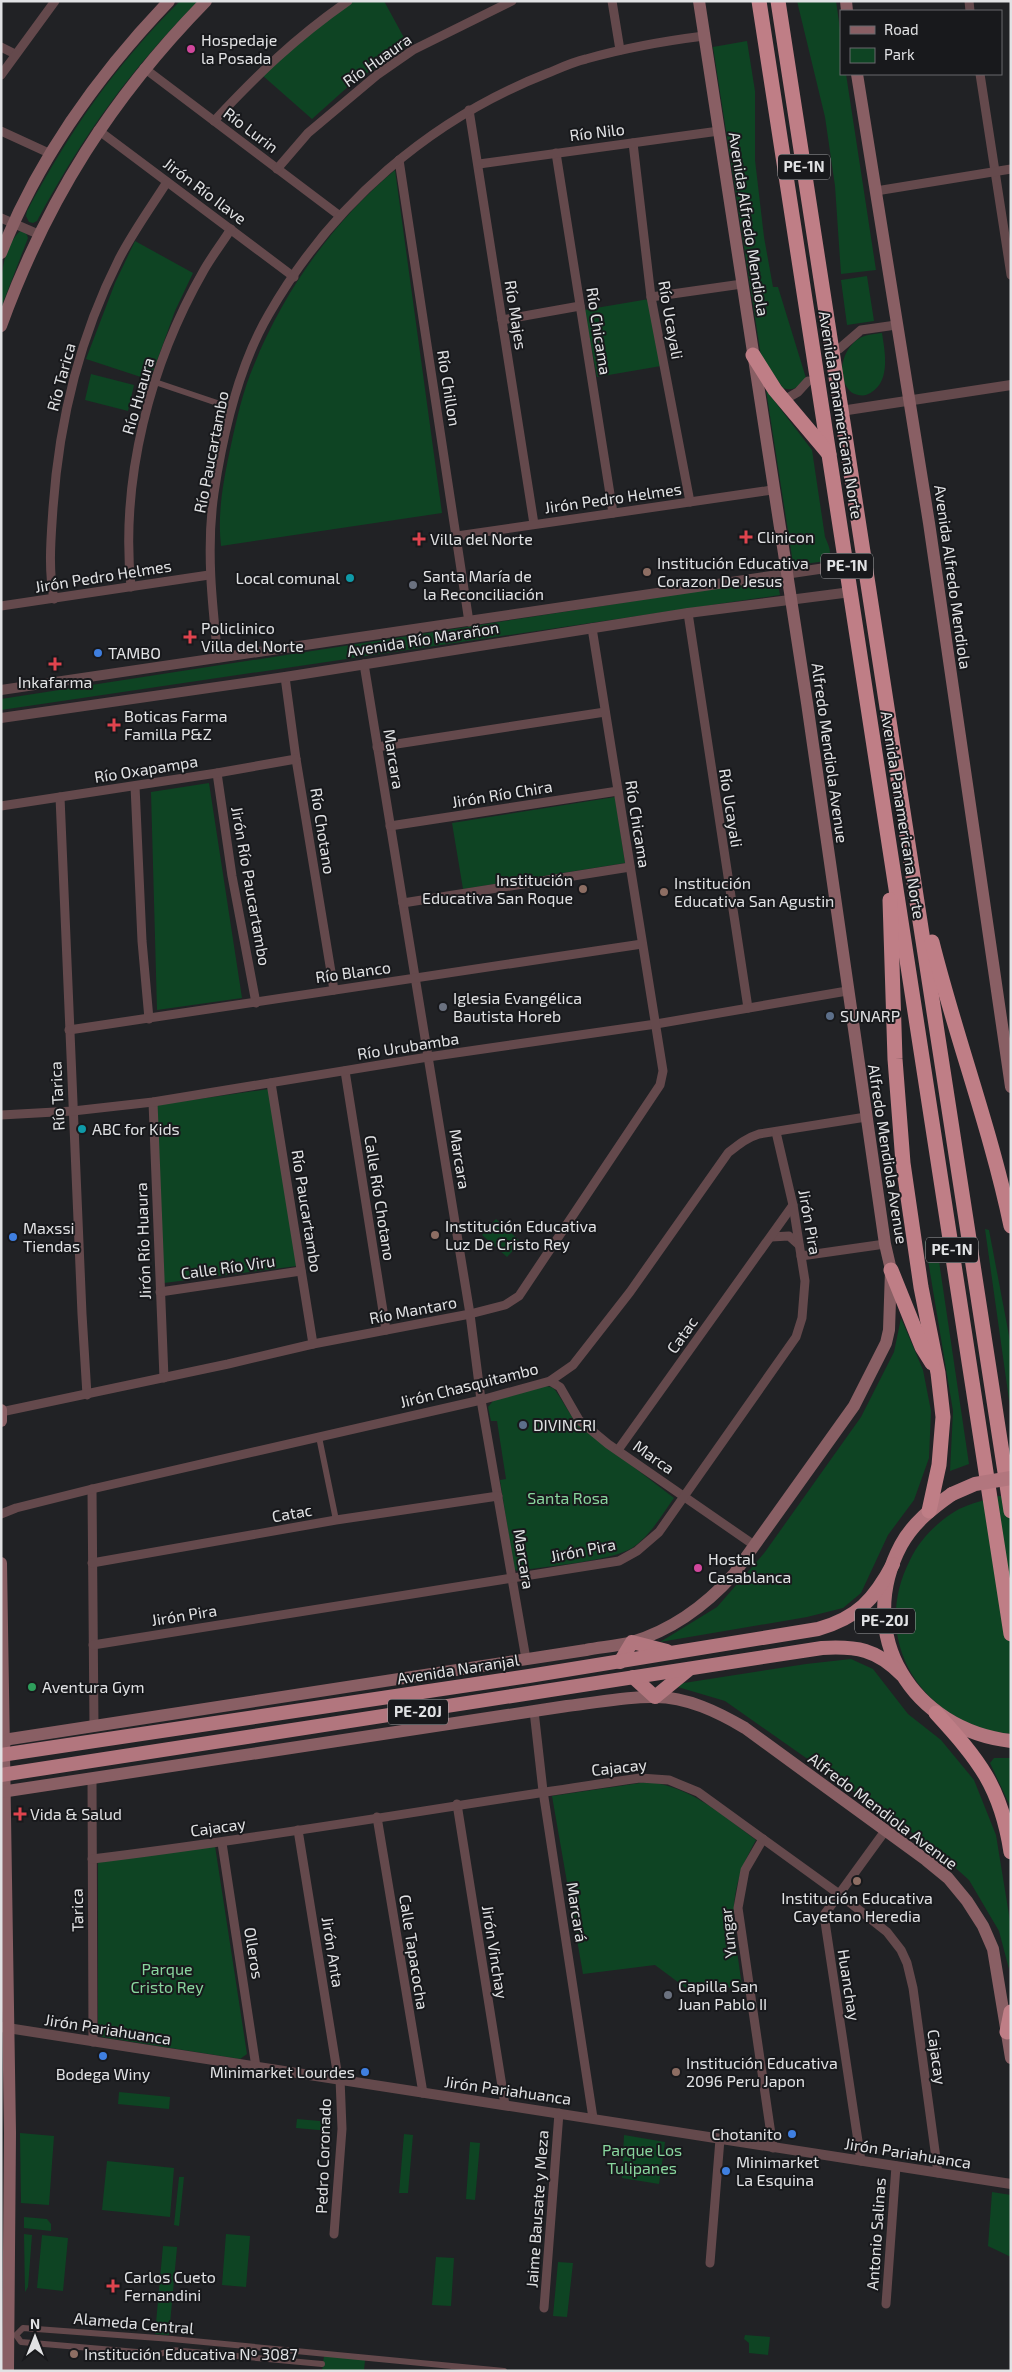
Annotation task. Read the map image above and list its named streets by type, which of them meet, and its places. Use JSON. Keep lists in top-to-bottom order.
{
  "streets": {
    "highway": [
      "PE-1N",
      "Avenida Panamericana Norte",
      "PE-20J",
      "Avenida Naranjal"
    ],
    "main road": ["Avenida Alfredo Mendiola", "Alfredo Mendiola Avenue"],
    "street": [
      "Río Huaura",
      "Río Lurin",
      "Río Nilo",
      "Jirón Río Ilave",
      "Río Majes",
      "Río Ucayali",
      "Río Chicama",
      "Río Tarica",
      "Río Chillon",
      "Río Paucartambo",
      "Jirón Pedro Helmes",
      "Avenida Río Marañon",
      "Marcara",
      "Río Oxapampa",
      "Jirón Río Chira",
      "Río Chotano",
      "Jirón Río Paucartambo",
      "Río Blanco",
      "Río Urubamba",
      "Calle Río Chotano",
      "Jirón Pira",
      "Jirón Río Huaura",
      "Calle Río Viru",
      "Río Mantaro",
      "Catac",
      "Jirón Chasquitambo",
      "Marca",
      "Cajacay",
      "Tarica",
      "Marcará",
      "Yungar",
      "Jirón Anta",
      "Calle Tapacocha",
      "Jirón Vinchay",
      "Olleros",
      "Huanchay",
      "Jirón Pariahuanca",
      "Pedro Coronado",
      "Jaime Bausate y Meza",
      "Antonio Salinas",
      "Alameda Central"
    ]
  },
  "crossings": [
    ["Río Huaura", "Río Lurin"],
    ["Río Huaura", "Jirón Río Ilave"],
    ["Río Huaura", "Jirón Pedro Helmes"],
    ["Río Lurin", "Río Paucartambo"],
    ["Río Nilo", "Avenida Alfredo Mendiola"],
    ["Río Nilo", "Río Majes"],
    ["Río Nilo", "Río Ucayali"],
    ["Río Nilo", "Río Chicama"],
    ["Jirón Río Ilave", "Río Tarica"],
    ["Jirón Río Ilave", "Río Paucartambo"],
    ["Avenida Alfredo Mendiola", "Río Paucartambo"],
    ["Avenida Alfredo Mendiola", "Jirón Pedro Helmes"],
    ["Avenida Alfredo Mendiola", "Avenida Río Marañon"],
    ["Avenida Alfredo Mendiola", "Alfredo Mendiola Avenue"],
    ["Río Majes", "Río Paucartambo"],
    ["Río Majes", "Jirón Pedro Helmes"],
    ["Río Ucayali", "Jirón Pedro Helmes"],
    ["Río Ucayali", "Avenida Río Marañon"],
    ["Río Ucayali", "Río Urubamba"],
    ["Río Chicama", "Jirón Pedro Helmes"],
    ["Río Chicama", "Avenida Río Marañon"],
    ["Río Chicama", "Jirón Río Chira"],
    ["Río Chicama", "Río Blanco"],
    ["Río Chicama", "Río Urubamba"],
    ["Río Chicama", "Río Mantaro"],
    ["Río Tarica", "Jirón Pedro Helmes"],
    ["Río Tarica", "Río Oxapampa"],
    ["Río Tarica", "Río Blanco"],
    ["Río Tarica", "Río Urubamba"],
    ["Río Tarica", "Río Mantaro"],
    ["Río Chillon", "Río Paucartambo"],
    ["Río Chillon", "Jirón Pedro Helmes"],
    ["Río Chillon", "Avenida Río Marañon"],
    ["Avenida Panamericana Norte", "Avenida Río Marañon"],
    ["Río Paucartambo", "Jirón Pedro Helmes"],
    ["Río Paucartambo", "Avenida Río Marañon"],
    ["Río Paucartambo", "Río Urubamba"],
    ["Río Paucartambo", "Calle Río Viru"],
    ["Río Paucartambo", "Río Mantaro"],
    ["Avenida Río Marañon", "Alfredo Mendiola Avenue"],
    ["Avenida Río Marañon", "Marcara"],
    ["Avenida Río Marañon", "Río Chotano"],
    ["Alfredo Mendiola Avenue", "Río Urubamba"],
    ["Alfredo Mendiola Avenue", "Jirón Chasquitambo"],
    ["Alfredo Mendiola Avenue", "Marca"],
    ["Alfredo Mendiola Avenue", "Avenida Naranjal"],
    ["Alfredo Mendiola Avenue", "Huanchay"],
    ["Marcara", "Jirón Río Chira"],
    ["Marcara", "Río Blanco"],
    ["Marcara", "Río Urubamba"],
    ["Marcara", "Jirón Pira"],
    ["Marcara", "Río Mantaro"],
    ["Marcara", "Catac"],
    ["Marcara", "Jirón Chasquitambo"],
    ["Marcara", "Avenida Naranjal"],
    ["Río Oxapampa", "Río Chotano"],
    ["Río Oxapampa", "Jirón Río Paucartambo"],
    ["Río Chotano", "Río Blanco"],
    ["Jirón Río Paucartambo", "Río Blanco"],
    ["Río Urubamba", "Calle Río Chotano"],
    ["Río Urubamba", "Jirón Río Huaura"],
    ["Río Urubamba", "Río Mantaro"],
    ["Calle Río Chotano", "Río Mantaro"],
    ["Jirón Pira", "Catac"],
    ["Jirón Pira", "Jirón Chasquitambo"],
    ["Jirón Pira", "Marca"],
    ["Jirón Río Huaura", "Calle Río Viru"],
    ["Jirón Río Huaura", "Río Mantaro"],
    ["Catac", "Marca"],
    ["Jirón Chasquitambo", "Marca"],
    ["PE-20J", "Avenida Naranjal"],
    ["Cajacay", "Tarica"],
    ["Cajacay", "Marcará"],
    ["Cajacay", "Yungar"],
    ["Cajacay", "Jirón Anta"],
    ["Cajacay", "Calle Tapacocha"],
    ["Cajacay", "Jirón Vinchay"],
    ["Cajacay", "Olleros"],
    ["Cajacay", "Huanchay"],
    ["Cajacay", "Jirón Pariahuanca"],
    ["Tarica", "Jirón Pariahuanca"],
    ["Marcará", "Jirón Pariahuanca"],
    ["Yungar", "Jirón Pariahuanca"],
    ["Jirón Anta", "Jirón Pariahuanca"],
    ["Jirón Anta", "Pedro Coronado"],
    ["Calle Tapacocha", "Jirón Pariahuanca"],
    ["Jirón Vinchay", "Jirón Pariahuanca"],
    ["Olleros", "Jirón Pariahuanca"],
    ["Huanchay", "Jirón Pariahuanca"],
    ["Jirón Pariahuanca", "Pedro Coronado"],
    ["Jirón Pariahuanca", "Jaime Bausate y Meza"],
    ["Jirón Pariahuanca", "Antonio Salinas"]
  ],
  "parks": ["Santa Rosa", "Parque Cristo Rey", "Parque Los Tulipanes"],
  "places": {
    "other": [
      "Hospedaje la Posada",
      "Institución Educativa Corazon De Jesus",
      "Local comunal",
      "Santa María de la Reconciliación",
      "TAMBO",
      "Institución Educativa San Roque",
      "Institución Educativa San Agustin",
      "Iglesia Evangélica Bautista Horeb",
      "SUNARP",
      "ABC for Kids",
      "Institución Educativa Luz De Cristo Rey",
      "Maxssi Tiendas",
      "DIVINCRI",
      "Hostal Casablanca",
      "Aventura Gym",
      "Institución Educativa Cayetano Heredia",
      "Capilla San Juan Pablo II",
      "Bodega Winy",
      "Minimarket Lourdes",
      "Institución Educativa 2096 Peru Japon",
      "Chotanito",
      "Minimarket La Esquina",
      "Institución Educativa Nº 3087"
    ],
    "health": [
      "Clinicon",
      "Villa del Norte",
      "Policlinico Villa del Norte",
      "Inkafarma",
      "Boticas Farma Familla P&Z",
      "Vida & Salud",
      "Carlos Cueto Fernandini"
    ]
  },
  "legend": ["Road", "Park"],
  "north": "top"
}
